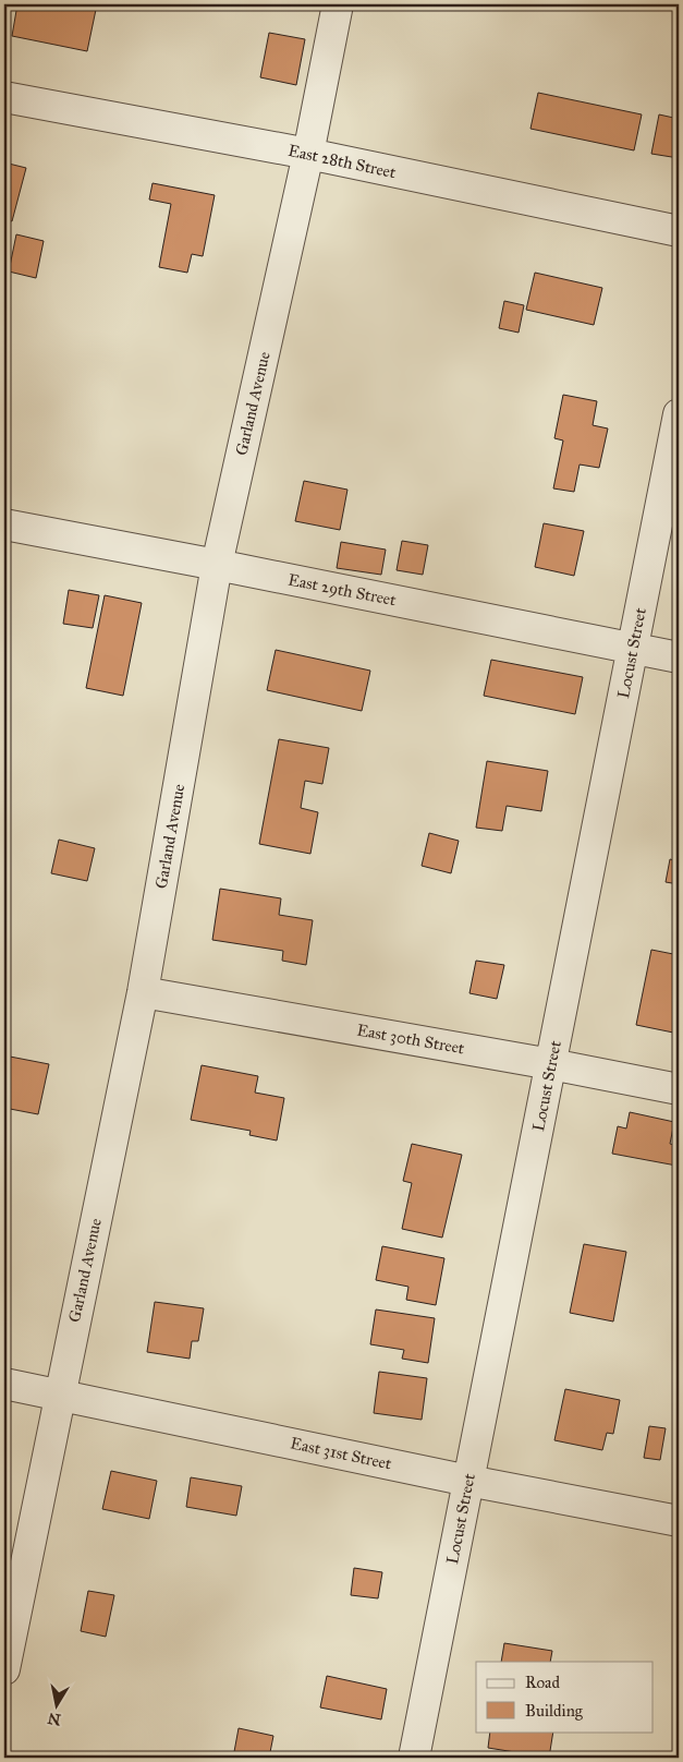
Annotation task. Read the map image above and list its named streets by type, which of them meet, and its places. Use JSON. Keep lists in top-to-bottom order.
{
  "streets": {
    "street": [
      "East 28th Street",
      "Garland Avenue",
      "East 29th Street",
      "Locust Street",
      "East 30th Street",
      "East 31st Street"
    ]
  },
  "crossings": [
    ["East 28th Street", "Garland Avenue"],
    ["Garland Avenue", "East 29th Street"],
    ["Garland Avenue", "East 30th Street"],
    ["Garland Avenue", "East 31st Street"],
    ["East 29th Street", "Locust Street"],
    ["Locust Street", "East 30th Street"],
    ["Locust Street", "East 31st Street"]
  ],
  "legend": ["Road", "Building"],
  "north": "bottom"
}
